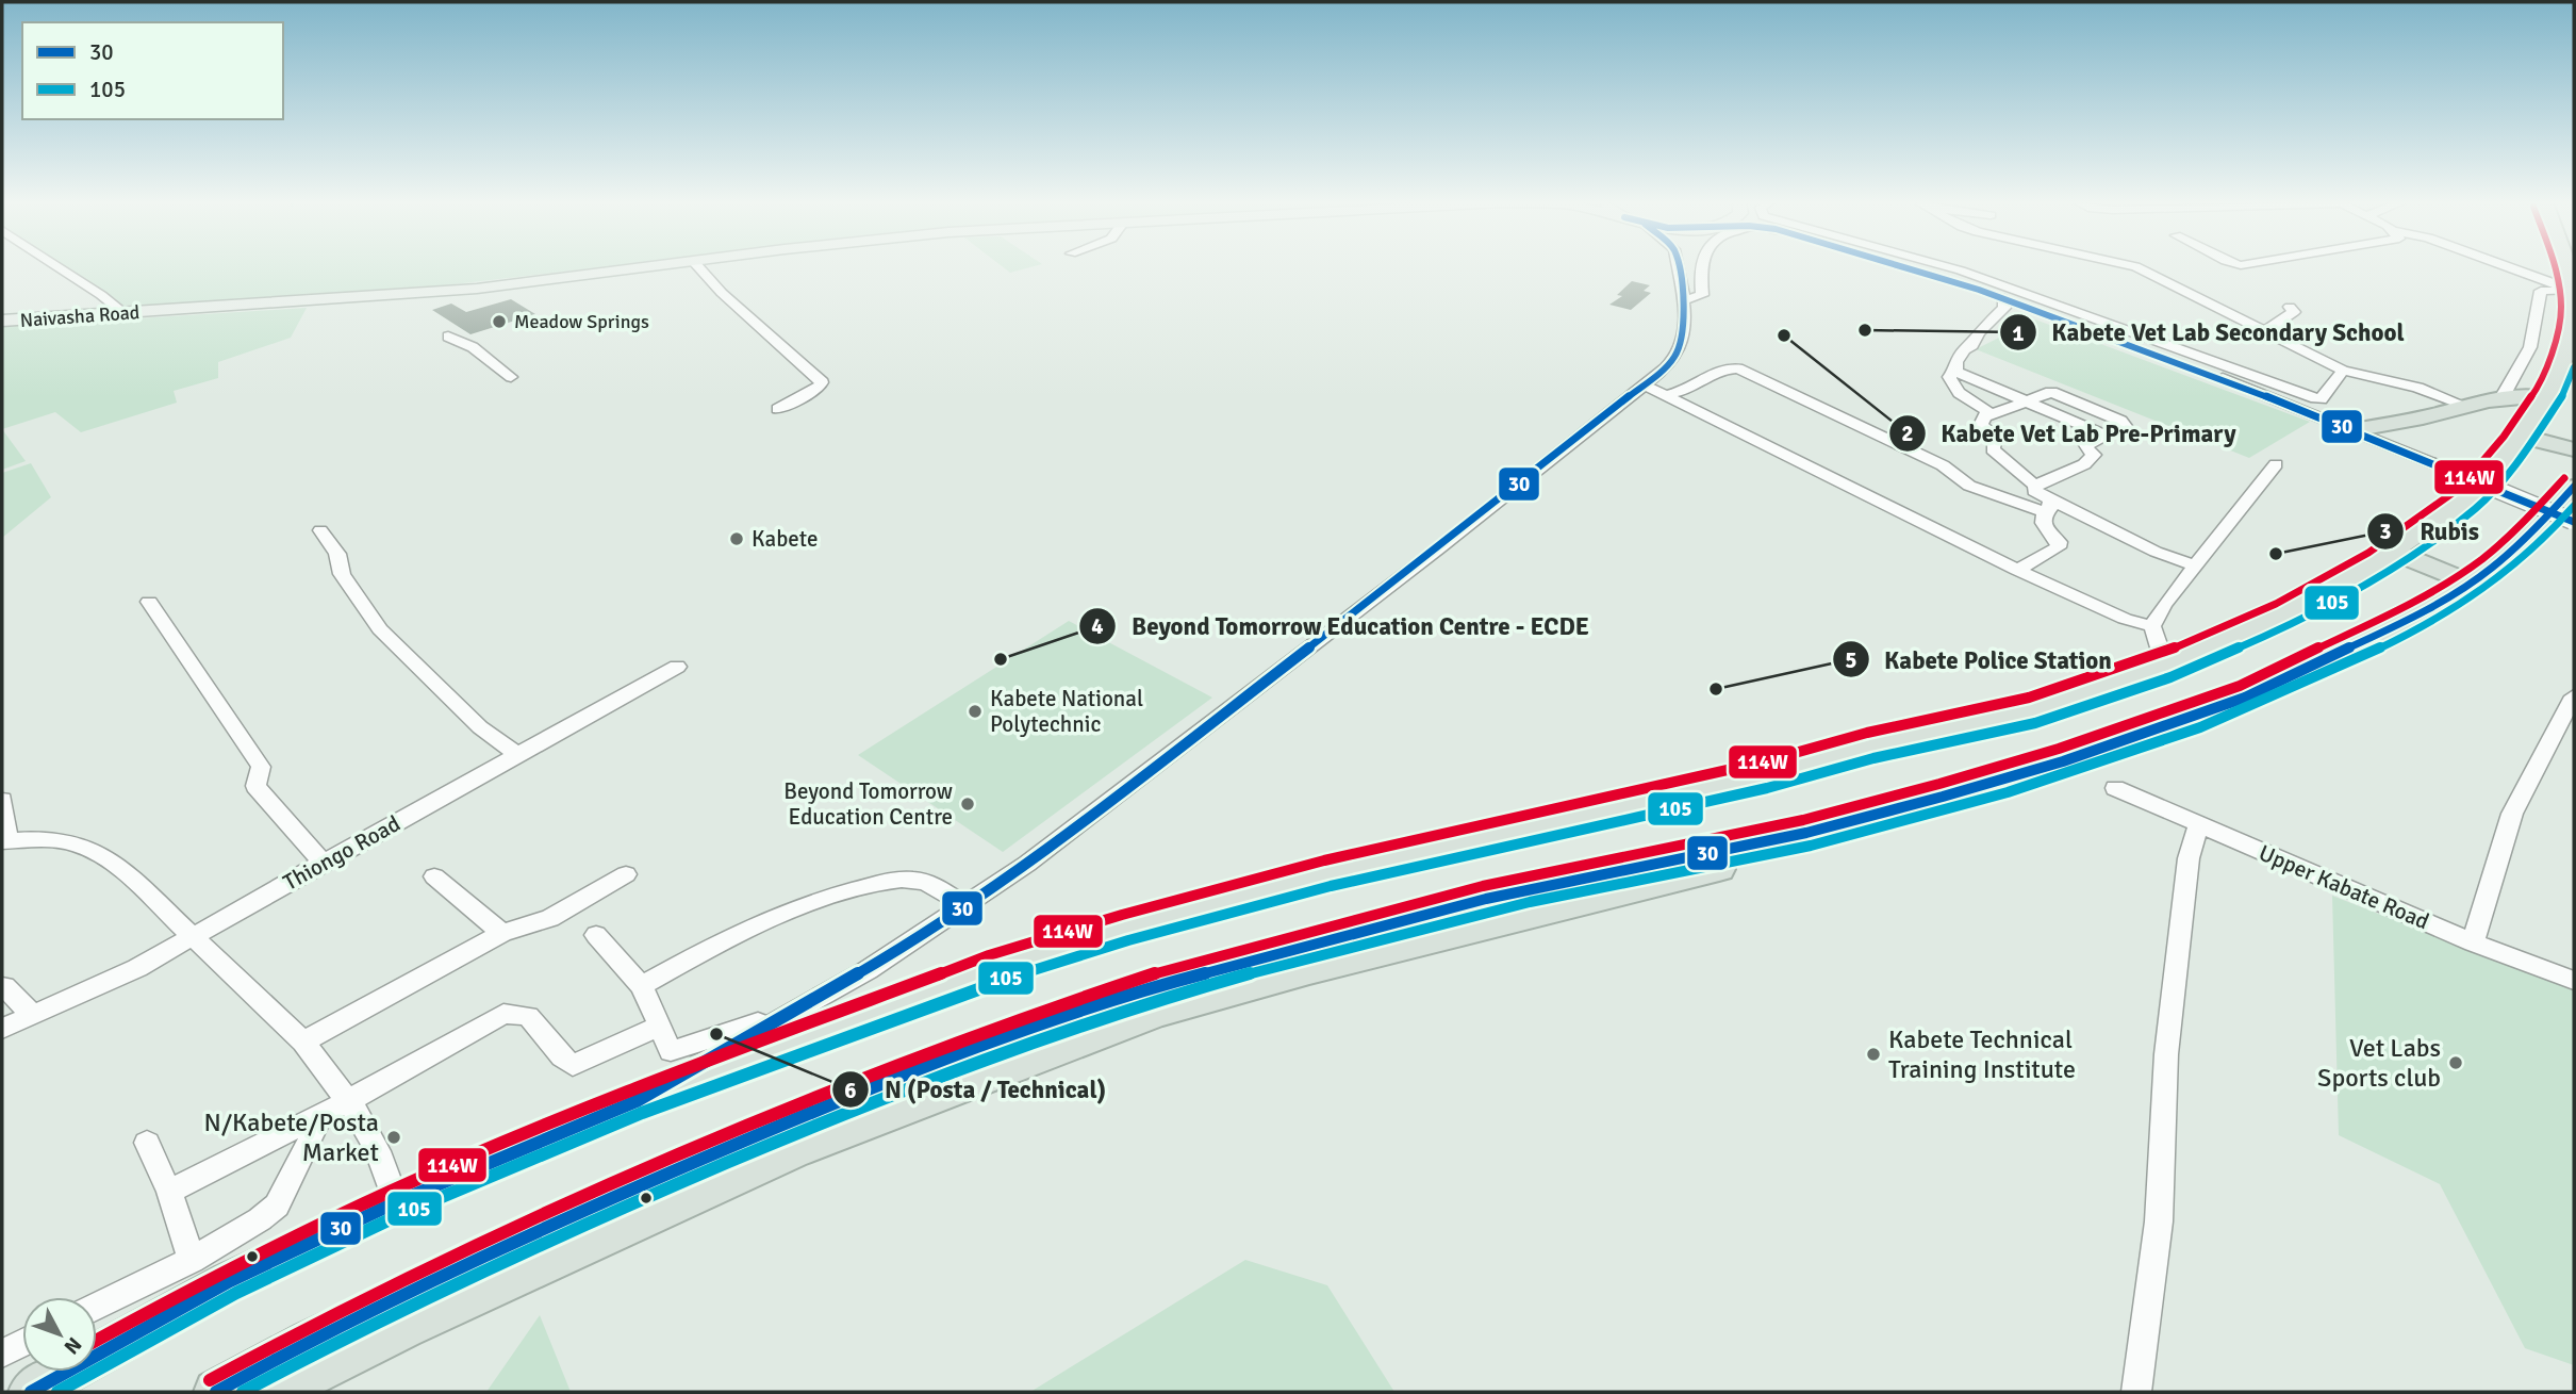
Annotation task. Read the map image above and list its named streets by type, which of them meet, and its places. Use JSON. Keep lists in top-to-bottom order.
{
  "streets": {
    "main road": ["Naivasha Road"],
    "street": ["Thiongo Road", "Upper Kabate Road"]
  },
  "places": [
    "Meadow Springs",
    "Kabete Vet Lab Secondary School",
    "Kabete Vet Lab Pre-Primary",
    "Kabete",
    "Rubis",
    "Beyond Tomorrow Education Centre - ECDE",
    "Kabete Police Station",
    "Kabete National Polytechnic",
    "Beyond Tomorrow Education Centre",
    "N (Posta / Technical)",
    "Kabete Technical Training Institute",
    "Vet Labs Sports club",
    "N/Kabete/Posta Market"
  ],
  "lines": ["transit line 30", "transit line 114W", "transit line 105"],
  "legend": ["30", "105"],
  "north": "bottom right"
}
